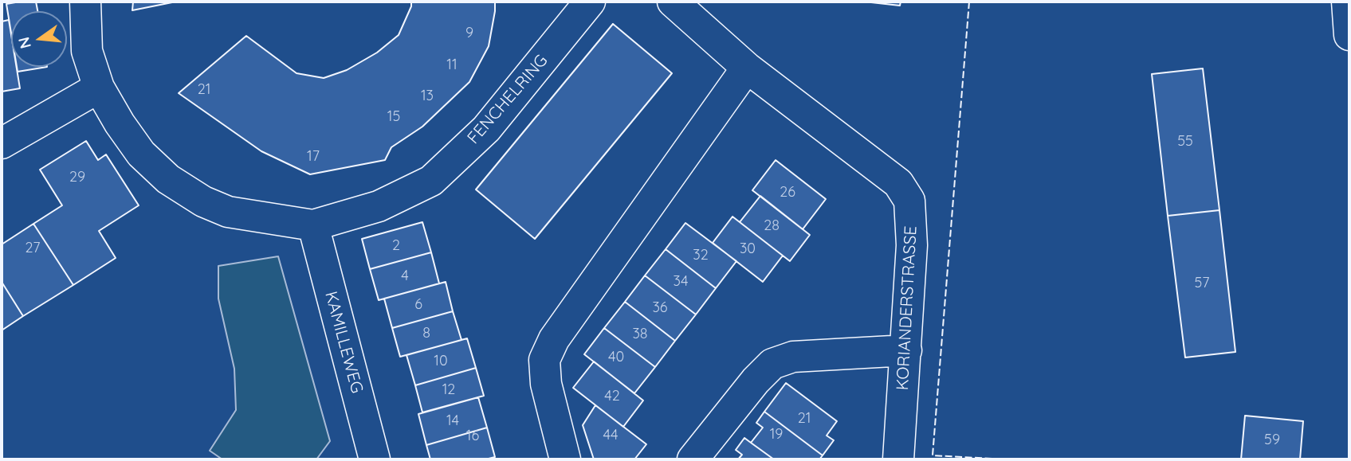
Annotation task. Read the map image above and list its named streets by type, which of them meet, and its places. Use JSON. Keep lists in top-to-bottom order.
{
  "streets": {
    "street": ["FENCHELRING", "KORIANDERSTRASSE", "KAMILLEWEG"]
  },
  "crossings": [
    ["FENCHELRING", "KAMILLEWEG"]
  ],
  "house_numbers": [
    "9",
    "11",
    "21",
    "13",
    "15",
    "55",
    "17",
    "29",
    "26",
    "28",
    "2",
    "27",
    "30",
    "32",
    "4",
    "34",
    "57",
    "6",
    "36",
    "8",
    "38",
    "40",
    "10",
    "12",
    "42",
    "21",
    "14",
    "19",
    "44",
    "16",
    "59"
  ],
  "north": "left"
}
